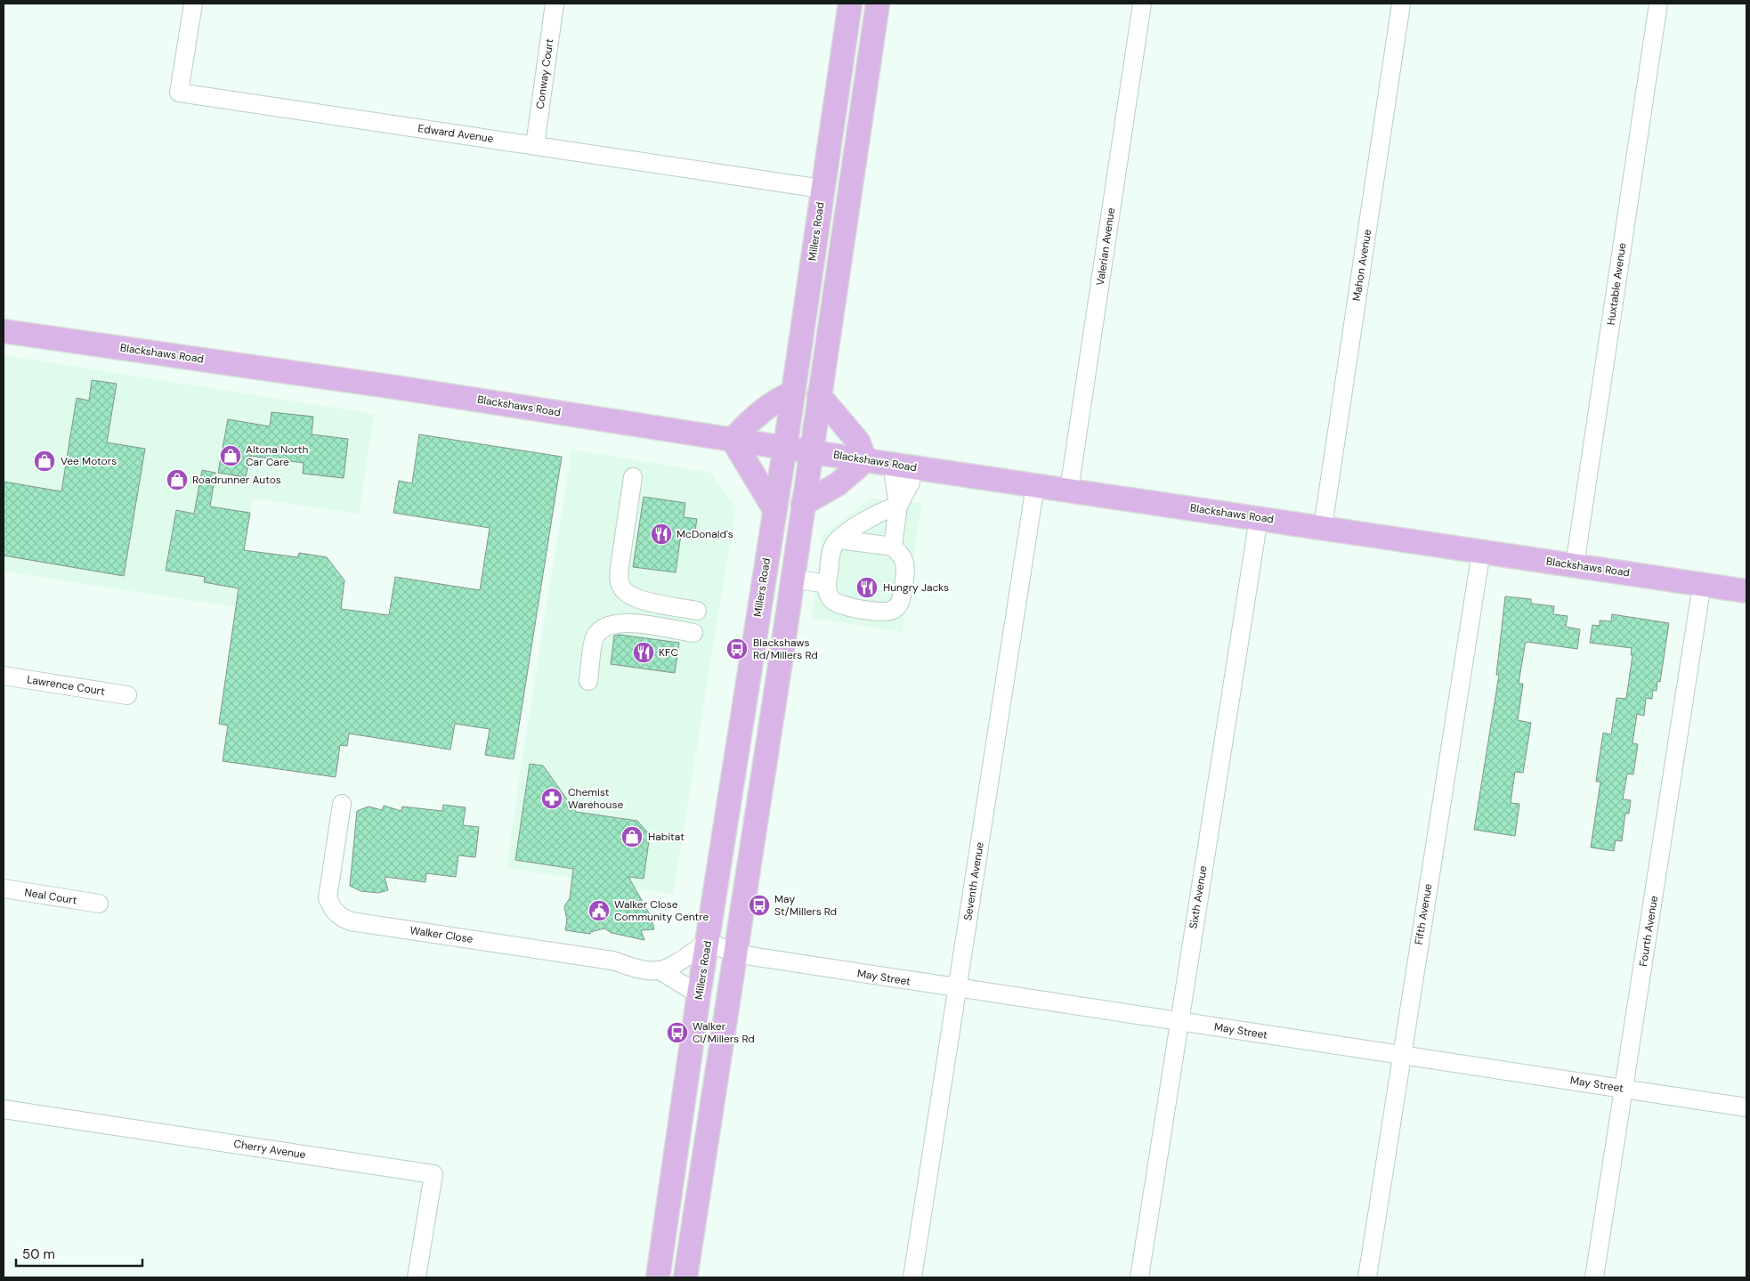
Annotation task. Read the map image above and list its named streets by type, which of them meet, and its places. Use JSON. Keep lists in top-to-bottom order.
{
  "streets": {
    "main road": ["Millers Road", "Blackshaws Road"],
    "street": [
      "Conway Court",
      "Edward Avenue",
      "Valerian Avenue",
      "Mahon Avenue",
      "Huxtable Avenue",
      "Lawrence Court",
      "Seventh Avenue",
      "Neal Court",
      "Sixth Avenue",
      "Fifth Avenue",
      "Fourth Avenue",
      "Walker Close",
      "May Street",
      "Cherry Avenue"
    ]
  },
  "crossings": [
    ["Conway Court", "Edward Avenue"],
    ["Edward Avenue", "Millers Road"],
    ["Millers Road", "Blackshaws Road"],
    ["Millers Road", "Walker Close"],
    ["Millers Road", "May Street"],
    ["Valerian Avenue", "Blackshaws Road"],
    ["Mahon Avenue", "Blackshaws Road"],
    ["Huxtable Avenue", "Blackshaws Road"],
    ["Blackshaws Road", "Seventh Avenue"],
    ["Blackshaws Road", "Sixth Avenue"],
    ["Blackshaws Road", "Fifth Avenue"],
    ["Blackshaws Road", "Fourth Avenue"],
    ["Seventh Avenue", "May Street"],
    ["Sixth Avenue", "May Street"],
    ["Fifth Avenue", "May Street"],
    ["Fourth Avenue", "May Street"]
  ],
  "places": {
    "shop": [
      "Altona North Car Care",
      "Vee Motors",
      "Roadrunner Autos",
      "Habitat"
    ],
    "restaurant": ["McDonald's", "Hungry Jacks", "KFC"],
    "bus stop": ["Blackshaws Rd/Millers Rd", "May St/Millers Rd", "Walker Cl/Millers Rd"],
    "pharmacy": ["Chemist Warehouse"],
    "public building": ["Walker Close Community Centre"]
  },
  "scale_bar": "50 m"
}
